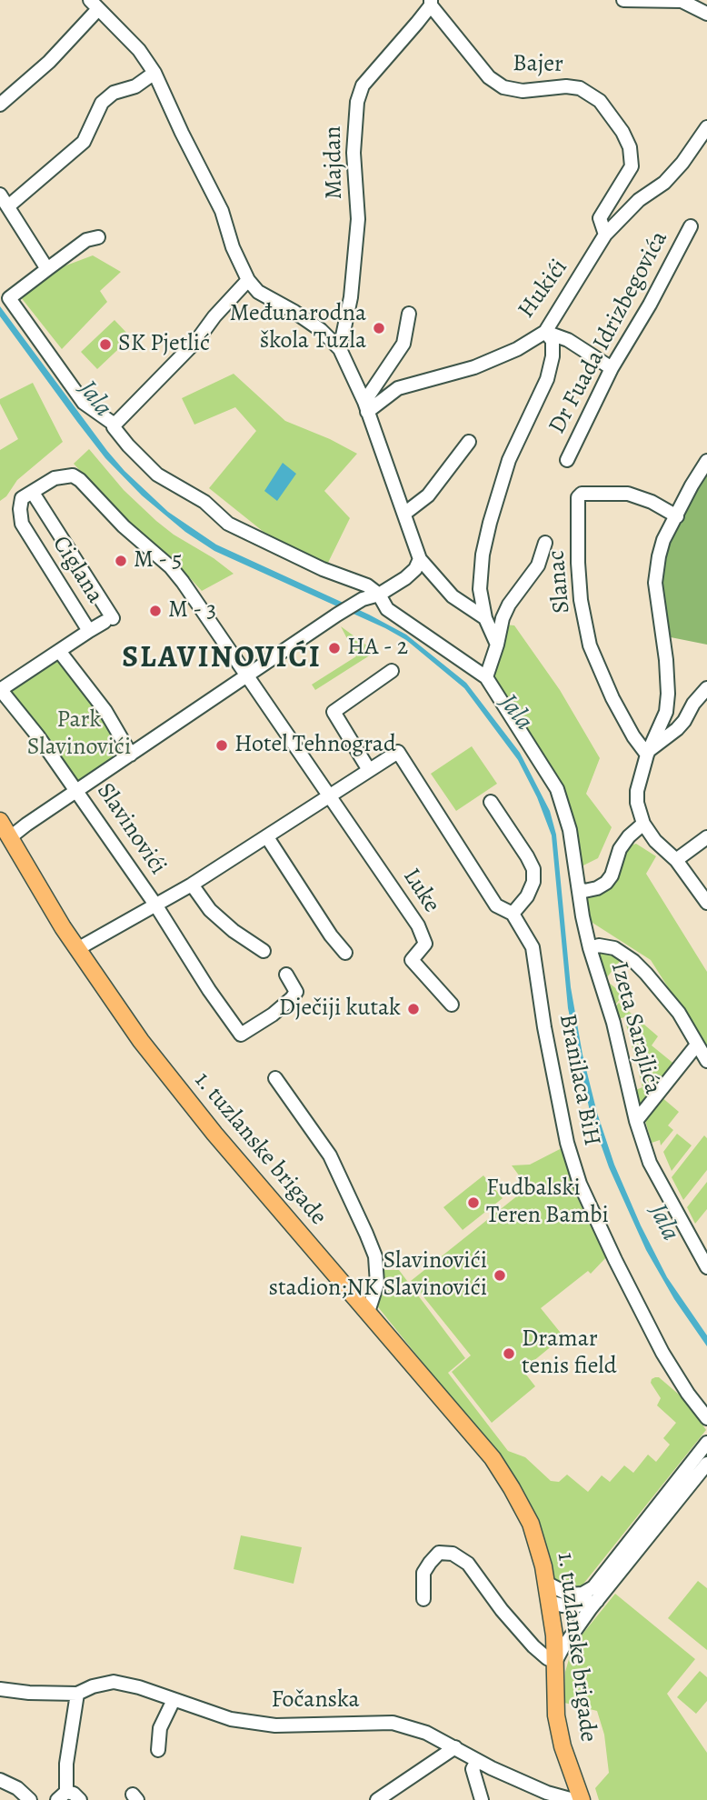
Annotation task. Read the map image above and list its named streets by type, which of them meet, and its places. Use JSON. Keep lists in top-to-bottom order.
{
  "streets": {
    "main road": ["1. tuzlanske brigade"],
    "street": [
      "Bajer",
      "Majdan",
      "Hukići",
      "Dr Fuada Idrizbegovića",
      "Ciglana",
      "Slanac",
      "Slavinovići",
      "Luke",
      "Izeta Sarajlića",
      "Branilaca BiH",
      "Fočanska"
    ]
  },
  "crossings": [
    ["Bajer", "Majdan"],
    ["Bajer", "Hukići"],
    ["Hukići", "Dr Fuada Idrizbegovića"],
    ["Dr Fuada Idrizbegovića", "Slanac"]
  ],
  "districts": ["SLAVINOVIĆI"],
  "water": ["Jala"],
  "parks": ["Park Slavinovići"],
  "places": [
    "Međunarodna škola Tuzla",
    "SK Pjetlić",
    "M - 5",
    "M - 3",
    "HA - 2",
    "Hotel Tehnograd",
    "Dječiji kutak",
    "Fudbalski Teren Bambi",
    "Slavinovići stadion;NK Slavinovići",
    "Dramar tenis field"
  ]
}
